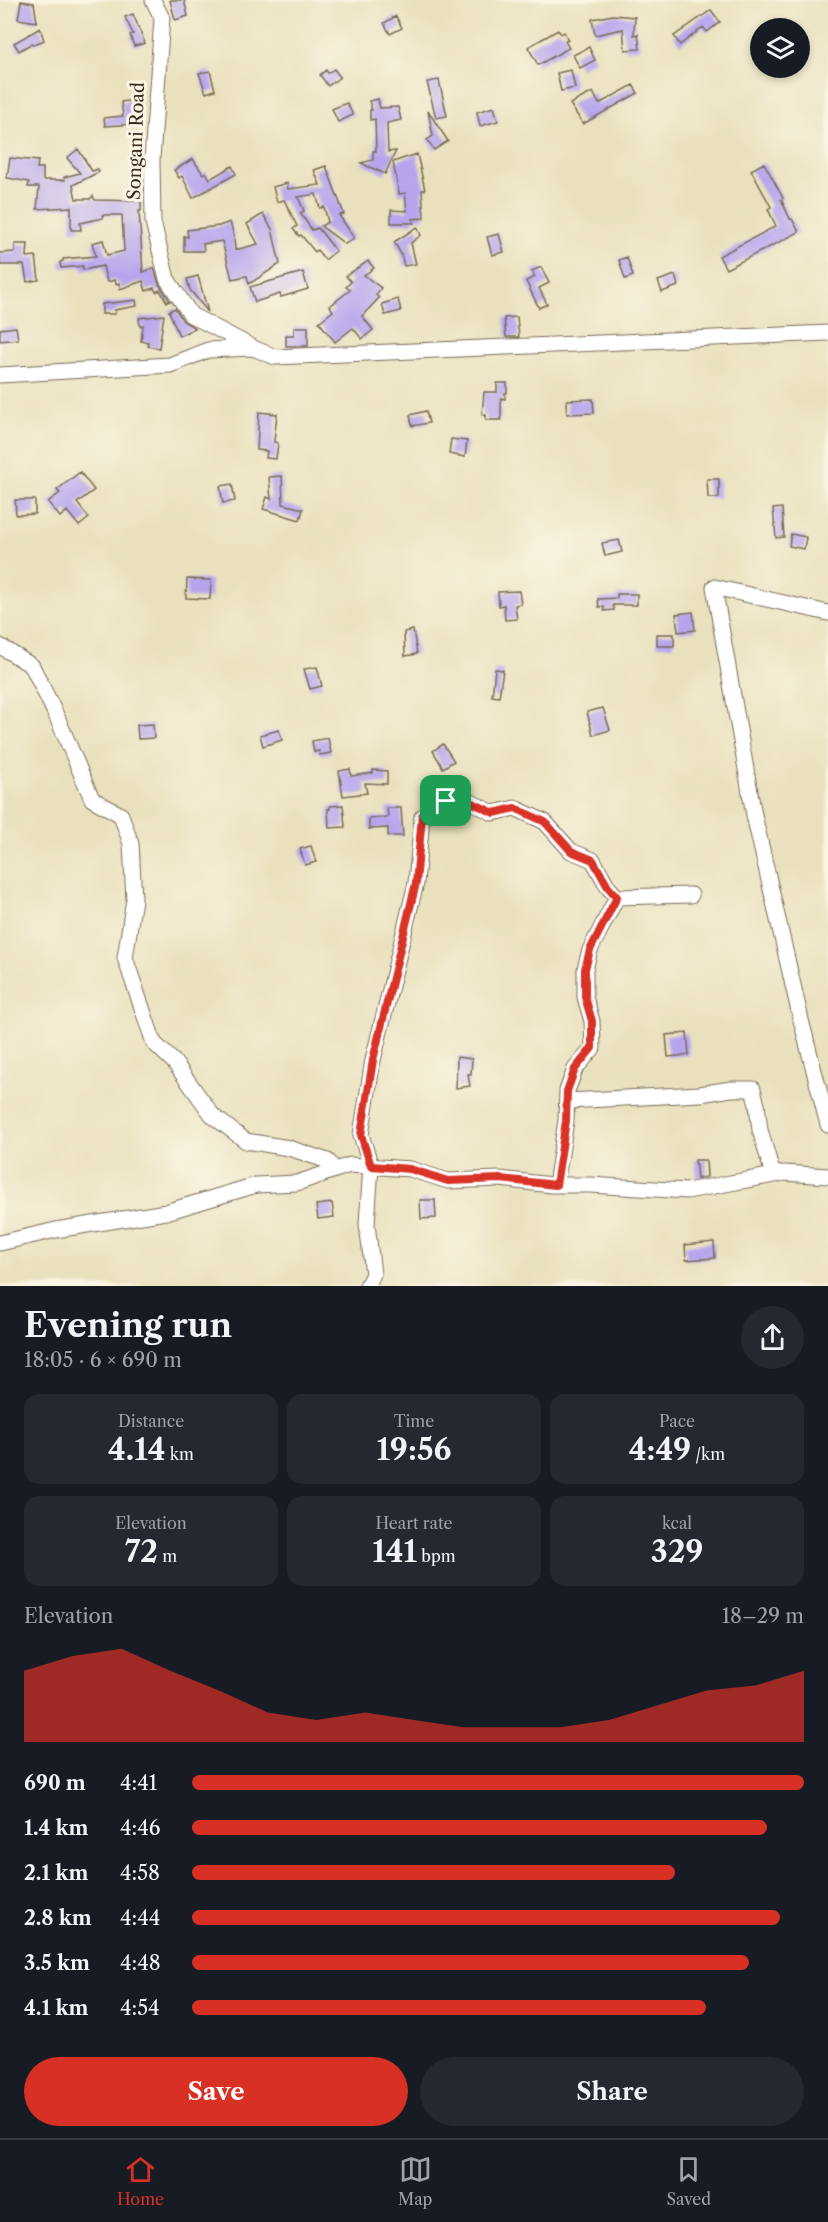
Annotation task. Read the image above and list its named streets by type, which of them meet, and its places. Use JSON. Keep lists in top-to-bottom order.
{
  "streets": {
    "street": ["Songani Road"]
  },
  "page": {
    "heading": ["Evening run", "18:05 · 6 × 690 m"],
    "stats": [
      ["Distance", "4.14 km"],
      ["Time", "19:56"],
      ["Pace", "4:49 /km"],
      ["Elevation", "72 m"],
      ["Heart rate", "141 bpm"],
      ["kcal", "329"]
    ],
    "chart": ["Elevation", "18–29 m"],
    "list": [
      {
        "name": "690 m",
        "note": "4:41"
      },
      {
        "name": "1.4 km",
        "note": "4:46"
      },
      {
        "name": "2.1 km",
        "note": "4:58"
      },
      {
        "name": "2.8 km",
        "note": "4:44"
      },
      {
        "name": "3.5 km",
        "note": "4:48"
      },
      {
        "name": "4.1 km",
        "note": "4:54"
      }
    ],
    "buttons": ["Save", "Share"],
    "tabs": ["Home", "Map", "Saved"]
  }
}
